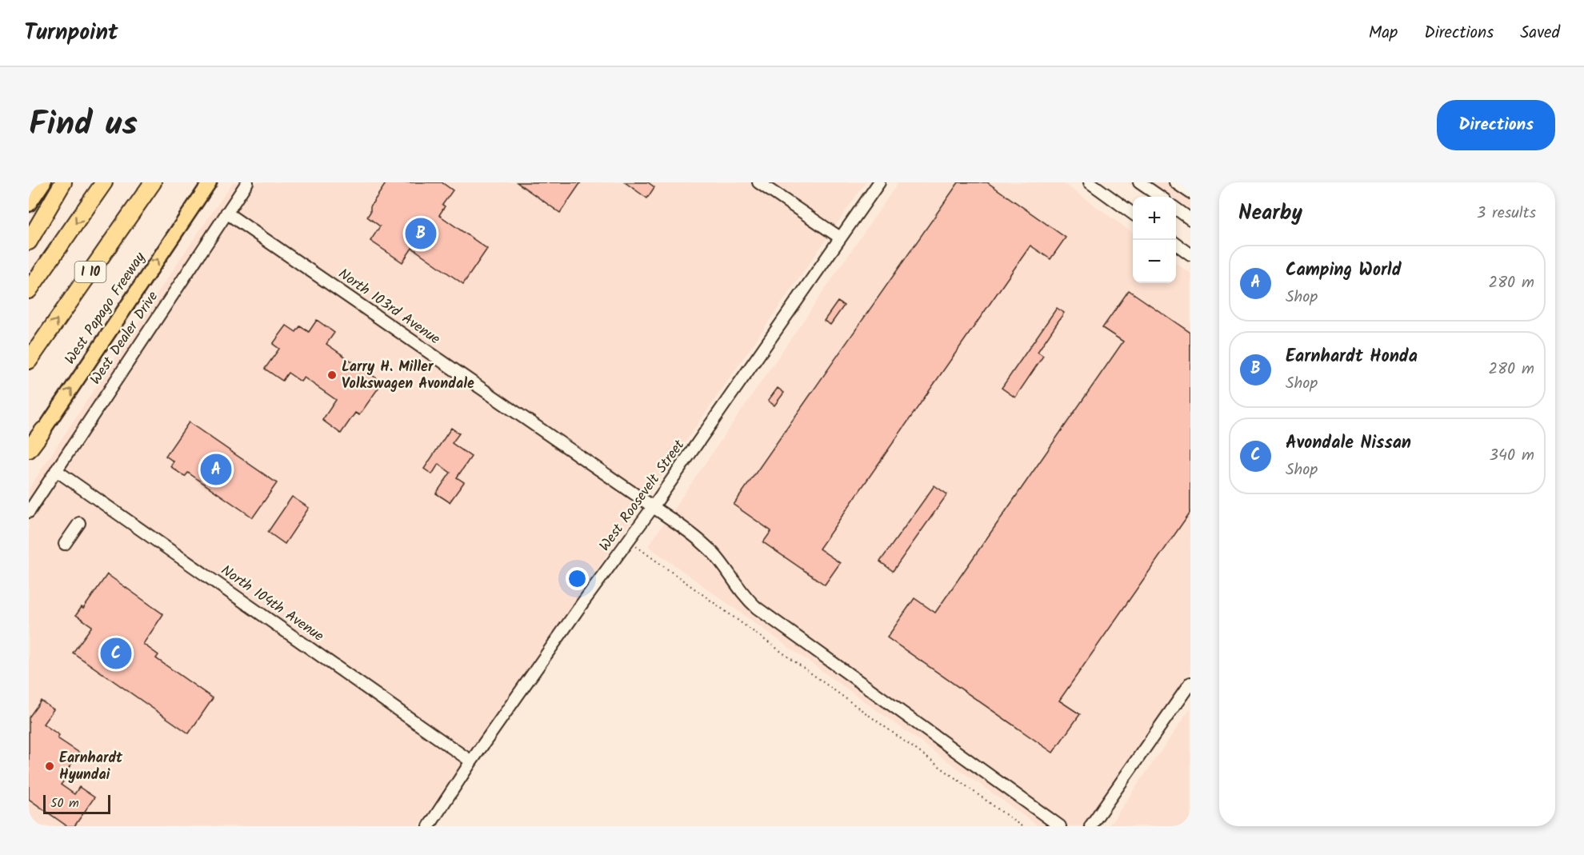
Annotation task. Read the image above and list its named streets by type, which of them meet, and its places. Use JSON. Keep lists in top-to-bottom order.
{
  "streets": {
    "highway": ["I 10"],
    "main road": ["West Papago Freeway"],
    "street": [
      "North 103rd Avenue",
      "West Dealer Drive",
      "West Roosevelt Street",
      "North 104th Avenue"
    ]
  },
  "crossings": [
    ["North 103rd Avenue", "West Dealer Drive"],
    ["North 103rd Avenue", "West Roosevelt Street"],
    ["West Dealer Drive", "North 104th Avenue"],
    ["West Roosevelt Street", "North 104th Avenue"]
  ],
  "one_way": ["West Papago Freeway"],
  "places": ["Larry H. Miller Volkswagen Avondale", "Earnhardt Hyundai"],
  "scale_bar": "50 m",
  "page": {
    "header": "Turnpoint",
    "nav": ["Map", "Directions", "Saved"],
    "title": "Find us",
    "buttons": "Directions",
    "heading": ["Nearby", "3 results"],
    "map_buttons": ["+", "−"],
    "pins": ["B", "A", "C"],
    "list": [
      {
        "mark": "A",
        "name": "Camping World",
        "note": "Shop",
        "value": "280 m"
      },
      {
        "mark": "B",
        "name": "Earnhardt Honda",
        "note": "Shop",
        "value": "280 m"
      },
      {
        "mark": "C",
        "name": "Avondale Nissan",
        "note": "Shop",
        "value": "340 m"
      }
    ],
    "scale": "50 m"
  }
}
